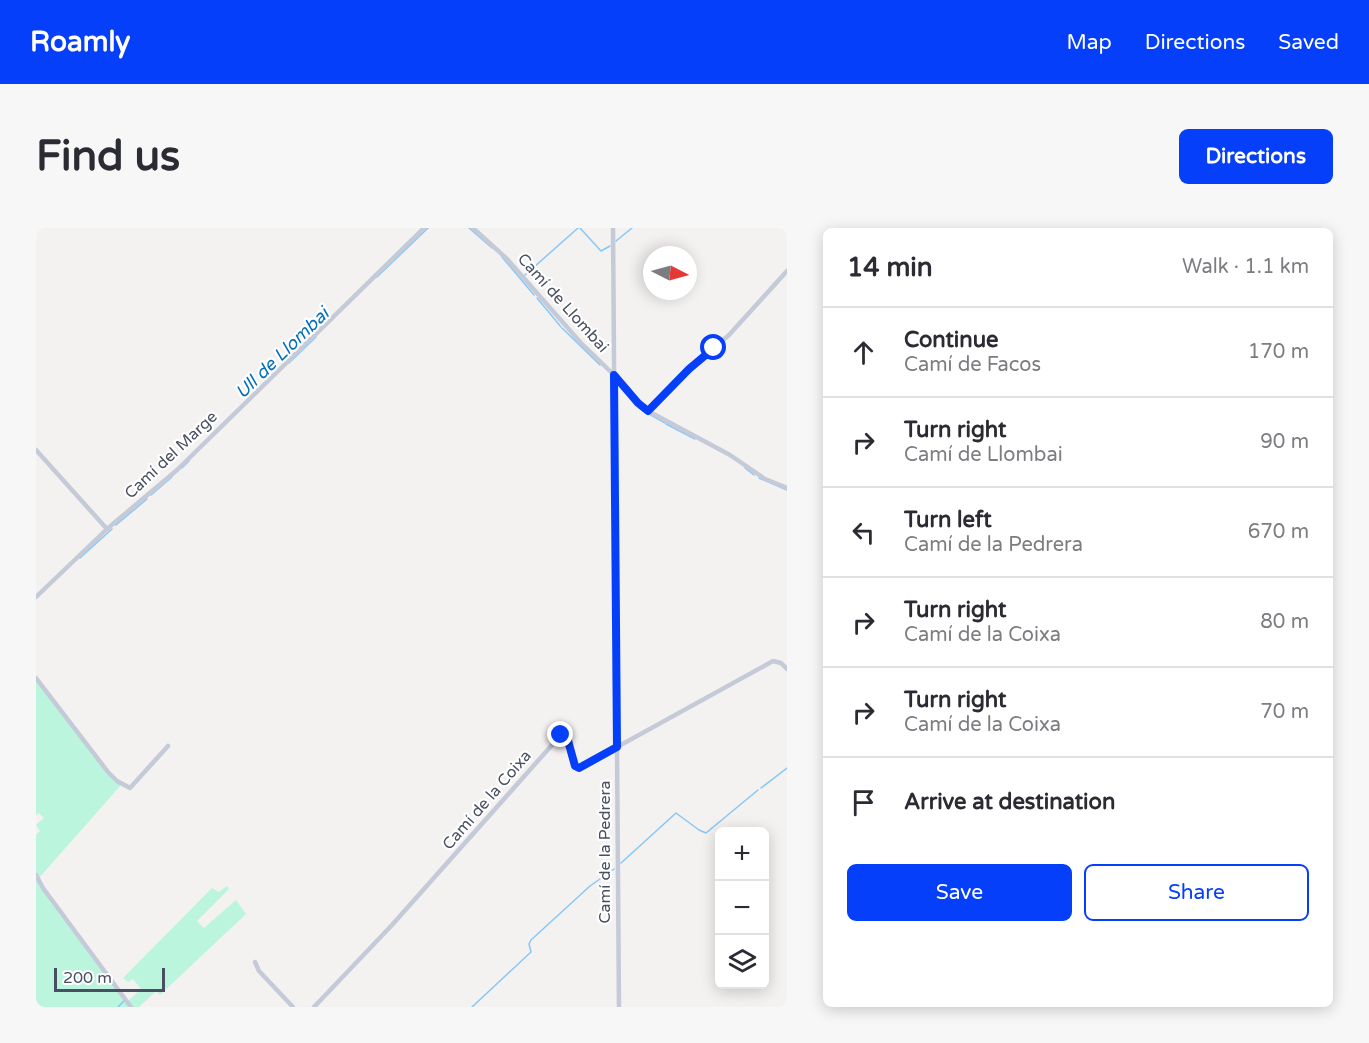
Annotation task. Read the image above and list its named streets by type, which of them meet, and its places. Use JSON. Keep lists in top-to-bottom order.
{
  "streets": {
    "street": [
      "Camí de Llombai",
      "Camí del Marge",
      "Camí de la Coixa",
      "Camí de la Pedrera"
    ]
  },
  "crossings": [
    ["Camí de Llombai", "Camí de la Pedrera"],
    ["Camí de la Coixa", "Camí de la Pedrera"]
  ],
  "water": ["Ull de Llombai"],
  "scale_bar": "200 m",
  "north": "right",
  "page": {
    "header": "Roamly",
    "nav": ["Map", "Directions", "Saved"],
    "buttons": [
      "Directions",
      ["Save", "Share"]
    ],
    "title": "Find us",
    "heading": ["14 min", "Walk · 1.1 km"],
    "list": [
      ["Continue", "Camí de Facos", "170 m"],
      ["Turn right", "Camí de Llombai", "90 m"],
      ["Turn left", "Camí de la Pedrera", "670 m"],
      ["Turn right", "Camí de la Coixa", "80 m"],
      ["Turn right", "Camí de la Coixa", "70 m"],
      "Arrive at destination"
    ],
    "map_buttons": ["+", "−"],
    "scale": "200 m"
  }
}
